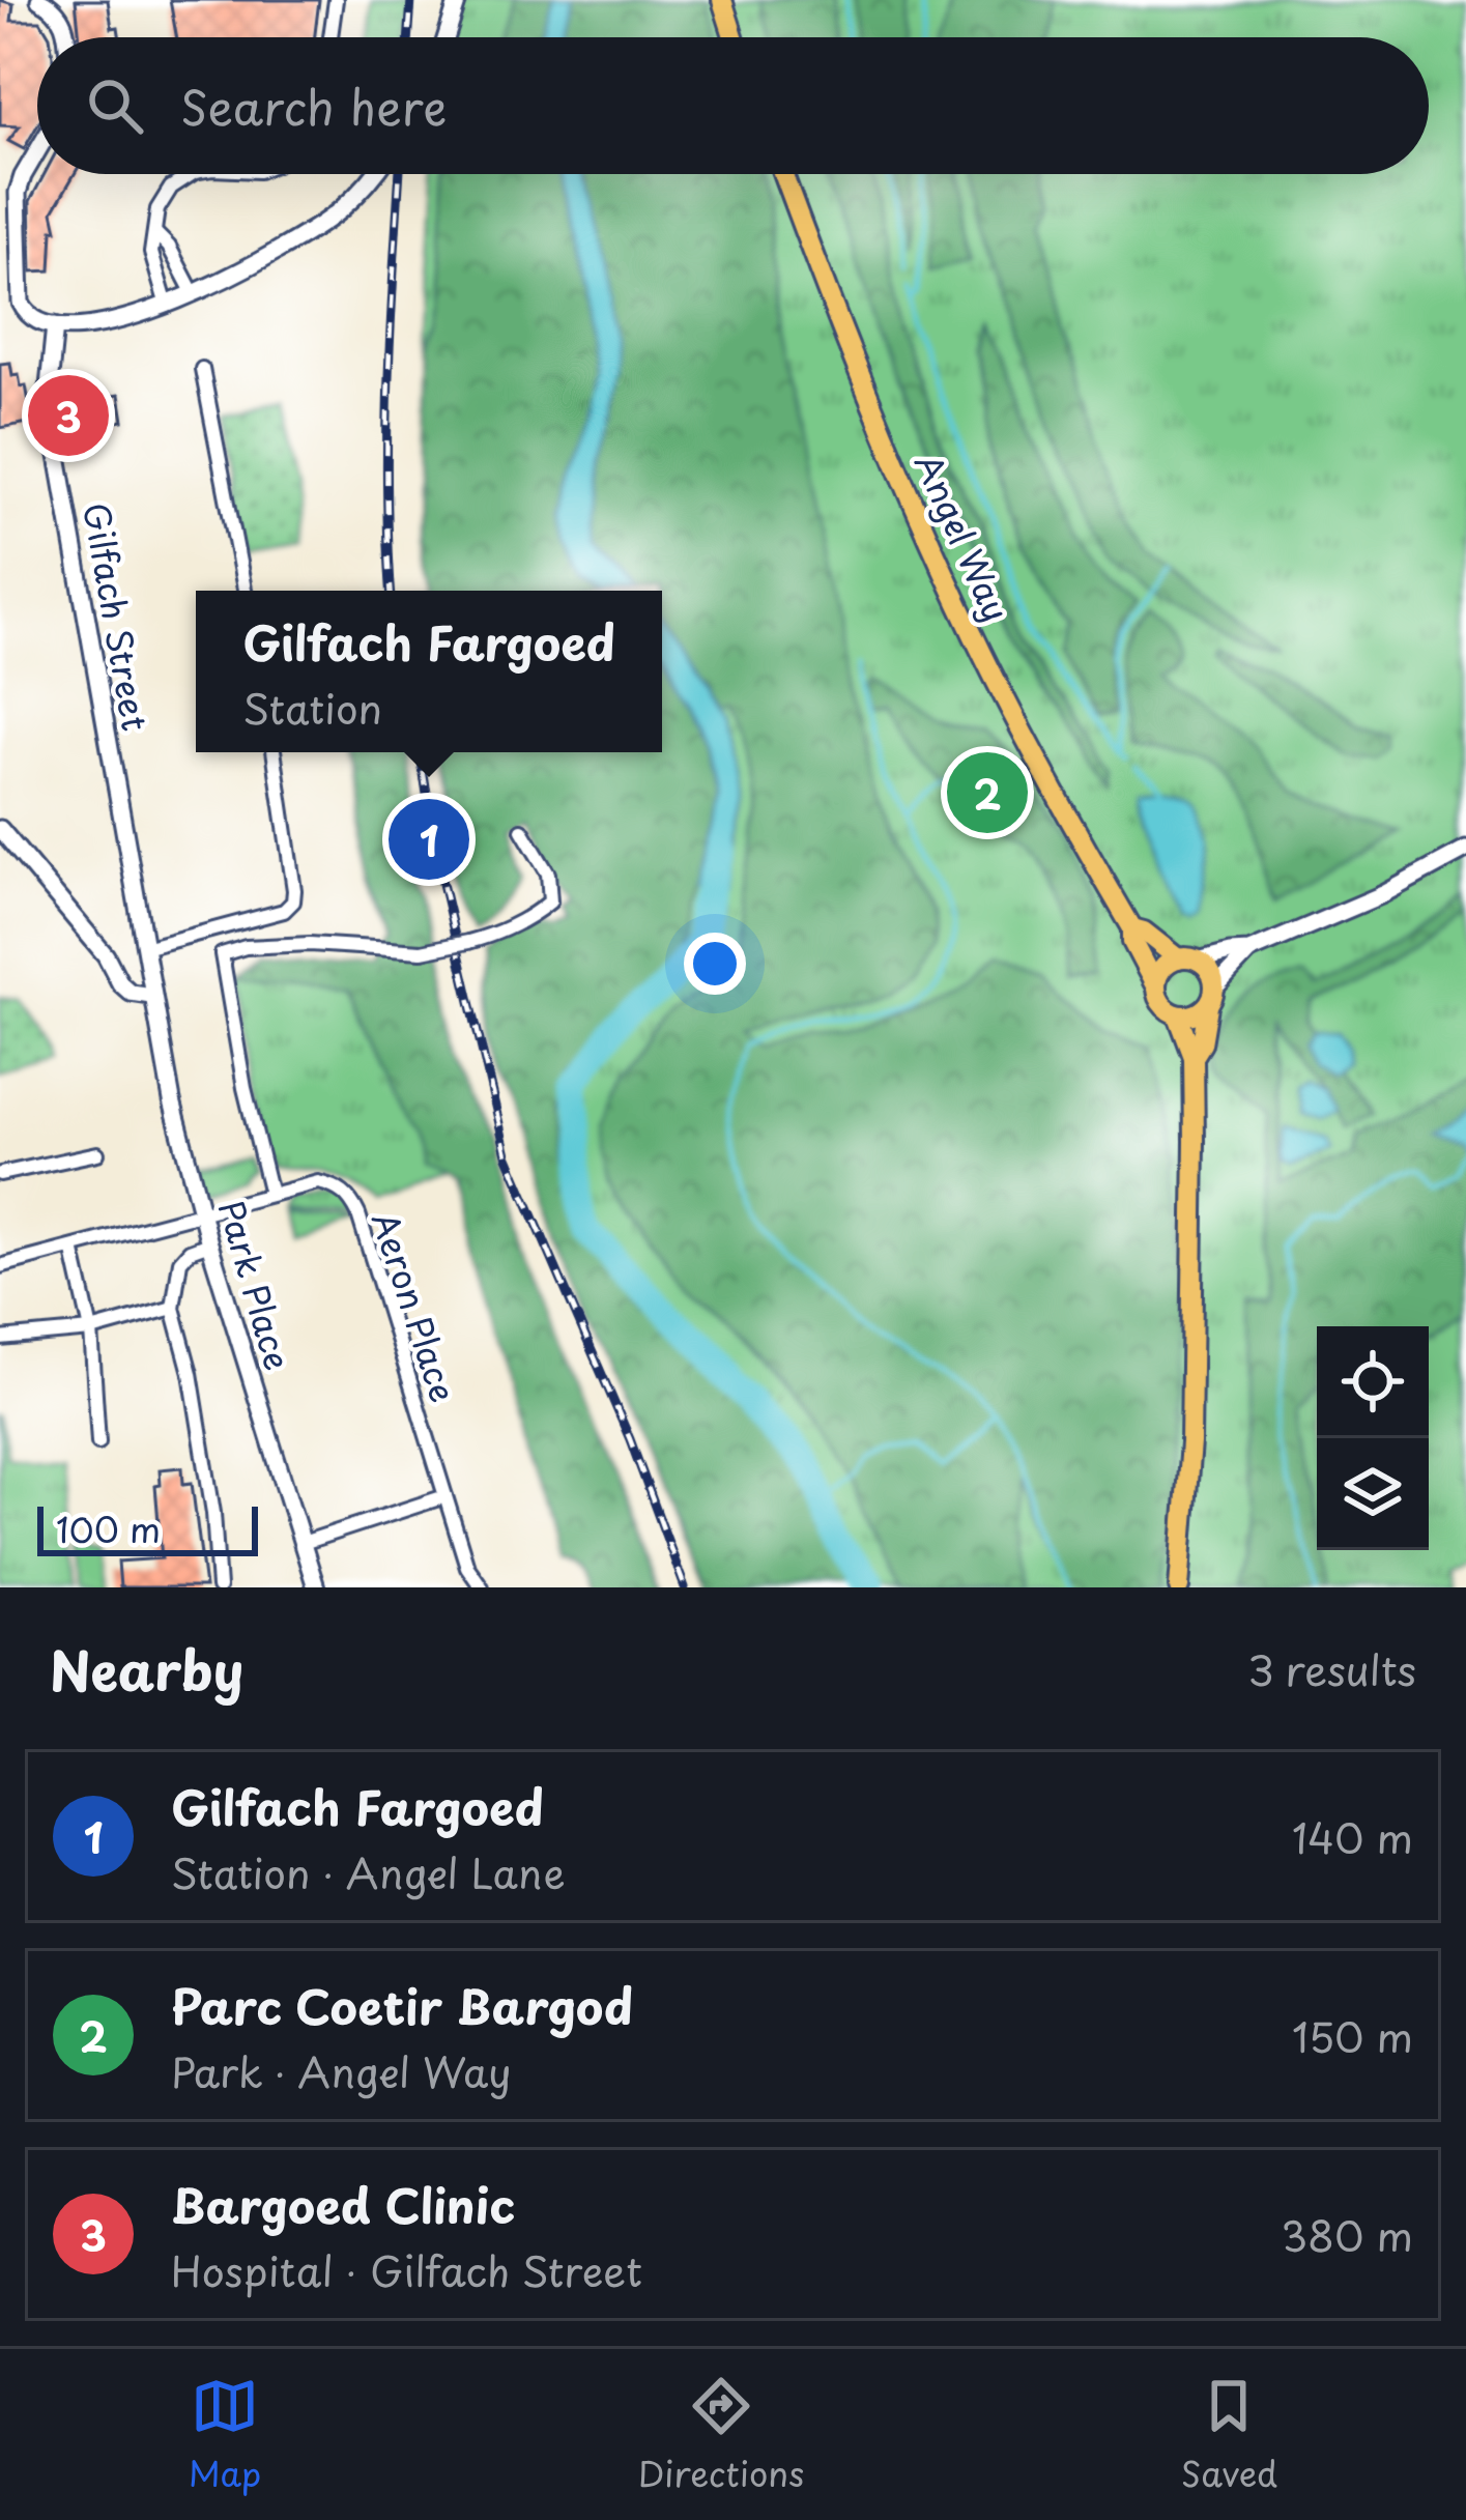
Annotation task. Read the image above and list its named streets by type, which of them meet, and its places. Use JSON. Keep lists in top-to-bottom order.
{
  "streets": {
    "main road": ["Angel Way"],
    "street": ["Gilfach Street", "Park Place", "Aeron Place"]
  },
  "crossings": [
    ["Gilfach Street", "Park Place"],
    ["Park Place", "Aeron Place"]
  ],
  "scale_bar": "100 m",
  "page": {
    "search": "Search here",
    "pins": ["3", "2", "1"],
    "popup": ["Gilfach Fargoed", "Station"],
    "scale": "100 m",
    "heading": ["Nearby", "3 results"],
    "list": [
      {
        "mark": "1",
        "name": "Gilfach Fargoed",
        "note": "Station · Angel Lane",
        "value": "140 m"
      },
      {
        "mark": "2",
        "name": "Parc Coetir Bargod",
        "note": "Park · Angel Way",
        "value": "150 m"
      },
      {
        "mark": "3",
        "name": "Bargoed Clinic",
        "note": "Hospital · Gilfach Street",
        "value": "380 m"
      }
    ],
    "nav": ["Map", "Directions", "Saved"]
  }
}
